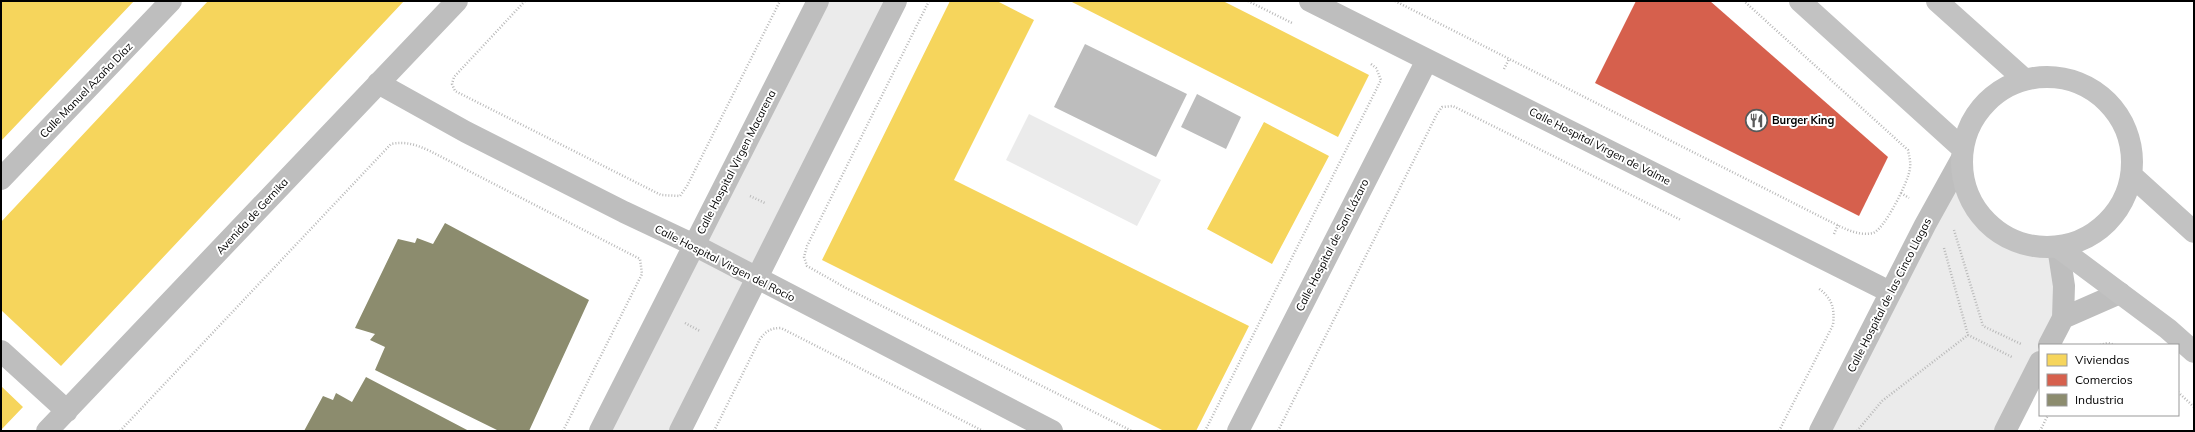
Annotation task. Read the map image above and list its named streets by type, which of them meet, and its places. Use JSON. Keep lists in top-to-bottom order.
{
  "streets": {
    "street": [
      "Calle Manuel Azaña Díaz",
      "Calle Hospital Virgen de Valme",
      "Calle Hospital Virgen Macarena",
      "Avenida de Gernika",
      "Calle Hospital de San Lázaro",
      "Calle Hospital Virgen del Rocío",
      "Calle Hospital de las Cinco Llagas"
    ]
  },
  "crossings": [
    ["Calle Hospital Virgen de Valme", "Calle Hospital de San Lázaro"],
    ["Calle Hospital Virgen de Valme", "Calle Hospital de las Cinco Llagas"],
    ["Calle Hospital Virgen Macarena", "Calle Hospital Virgen del Rocío"],
    ["Avenida de Gernika", "Calle Hospital Virgen del Rocío"]
  ],
  "places": {
    "restaurant": ["Burger King"]
  },
  "legend": ["Viviendas", "Comercios", "Industria"]
}
